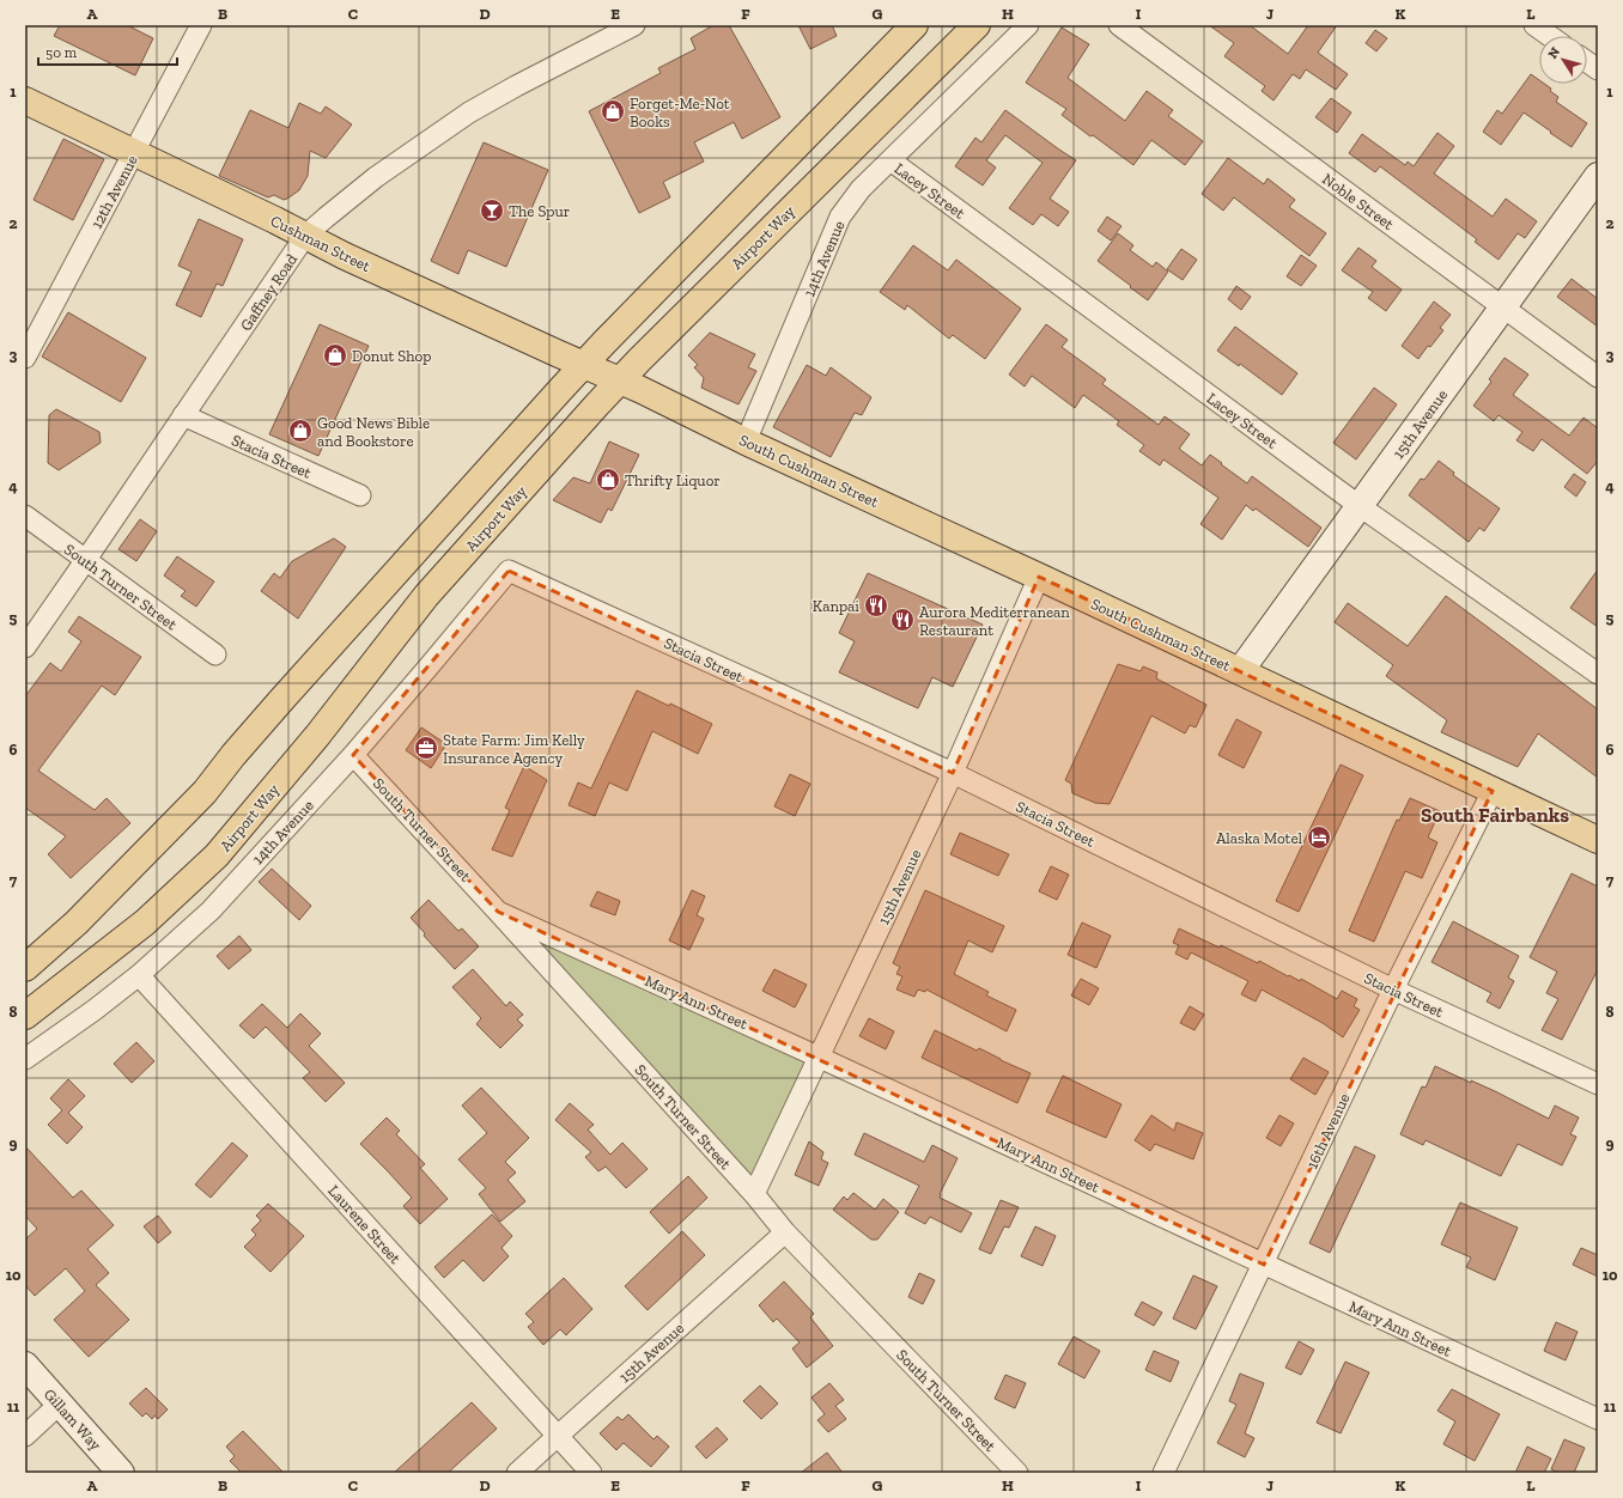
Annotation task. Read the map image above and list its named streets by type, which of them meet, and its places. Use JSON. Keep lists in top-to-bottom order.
{
  "streets": {
    "main road": ["Airport Way", "Cushman Street", "South Cushman Street"],
    "street": [
      "Lacey Street",
      "12th Avenue",
      "Noble Street",
      "14th Avenue",
      "Gaffney Road",
      "15th Avenue",
      "Stacia Street",
      "South Turner Street",
      "Mary Ann Street",
      "16th Avenue",
      "Laurene Street",
      "Gillam Way"
    ]
  },
  "crossings": [
    ["Lacey Street", "14th Avenue"],
    ["Lacey Street", "15th Avenue"],
    ["12th Avenue", "Cushman Street"],
    ["Noble Street", "15th Avenue"],
    ["Airport Way", "Cushman Street"],
    ["Airport Way", "South Cushman Street"],
    ["Cushman Street", "Gaffney Road"],
    ["Cushman Street", "South Cushman Street"],
    ["14th Avenue", "Stacia Street"],
    ["14th Avenue", "South Cushman Street"],
    ["14th Avenue", "South Turner Street"],
    ["14th Avenue", "Laurene Street"],
    ["Gaffney Road", "Stacia Street"],
    ["Gaffney Road", "South Turner Street"],
    ["15th Avenue", "Stacia Street"],
    ["15th Avenue", "South Cushman Street"],
    ["15th Avenue", "South Turner Street"],
    ["15th Avenue", "Mary Ann Street"],
    ["15th Avenue", "Laurene Street"],
    ["Stacia Street", "16th Avenue"],
    ["South Cushman Street", "16th Avenue"],
    ["South Turner Street", "Mary Ann Street"],
    ["Mary Ann Street", "16th Avenue"]
  ],
  "districts": ["South Fairbanks"],
  "places": {
    "shop": [
      "Forget-Me-Not Books",
      "Donut Shop",
      "Good News Bible and Bookstore",
      "Thrifty Liquor"
    ],
    "bar": ["The Spur"],
    "restaurant": ["Kanpai", "Aurora Mediterranean Restaurant"],
    "office": ["State Farm: Jim Kelly Insurance Agency"],
    "hotel": ["Alaska Motel"]
  },
  "scale_bar": "50 m",
  "north": "top left",
  "grid": {
    "columns": [
      "A",
      "B",
      "C",
      "D",
      "E",
      "F",
      "G",
      "H",
      "I",
      "J",
      "K",
      "L"
    ],
    "rows": [
      "1",
      "2",
      "3",
      "4",
      "5",
      "6",
      "7",
      "8",
      "9",
      "10",
      "11"
    ]
  }
}
